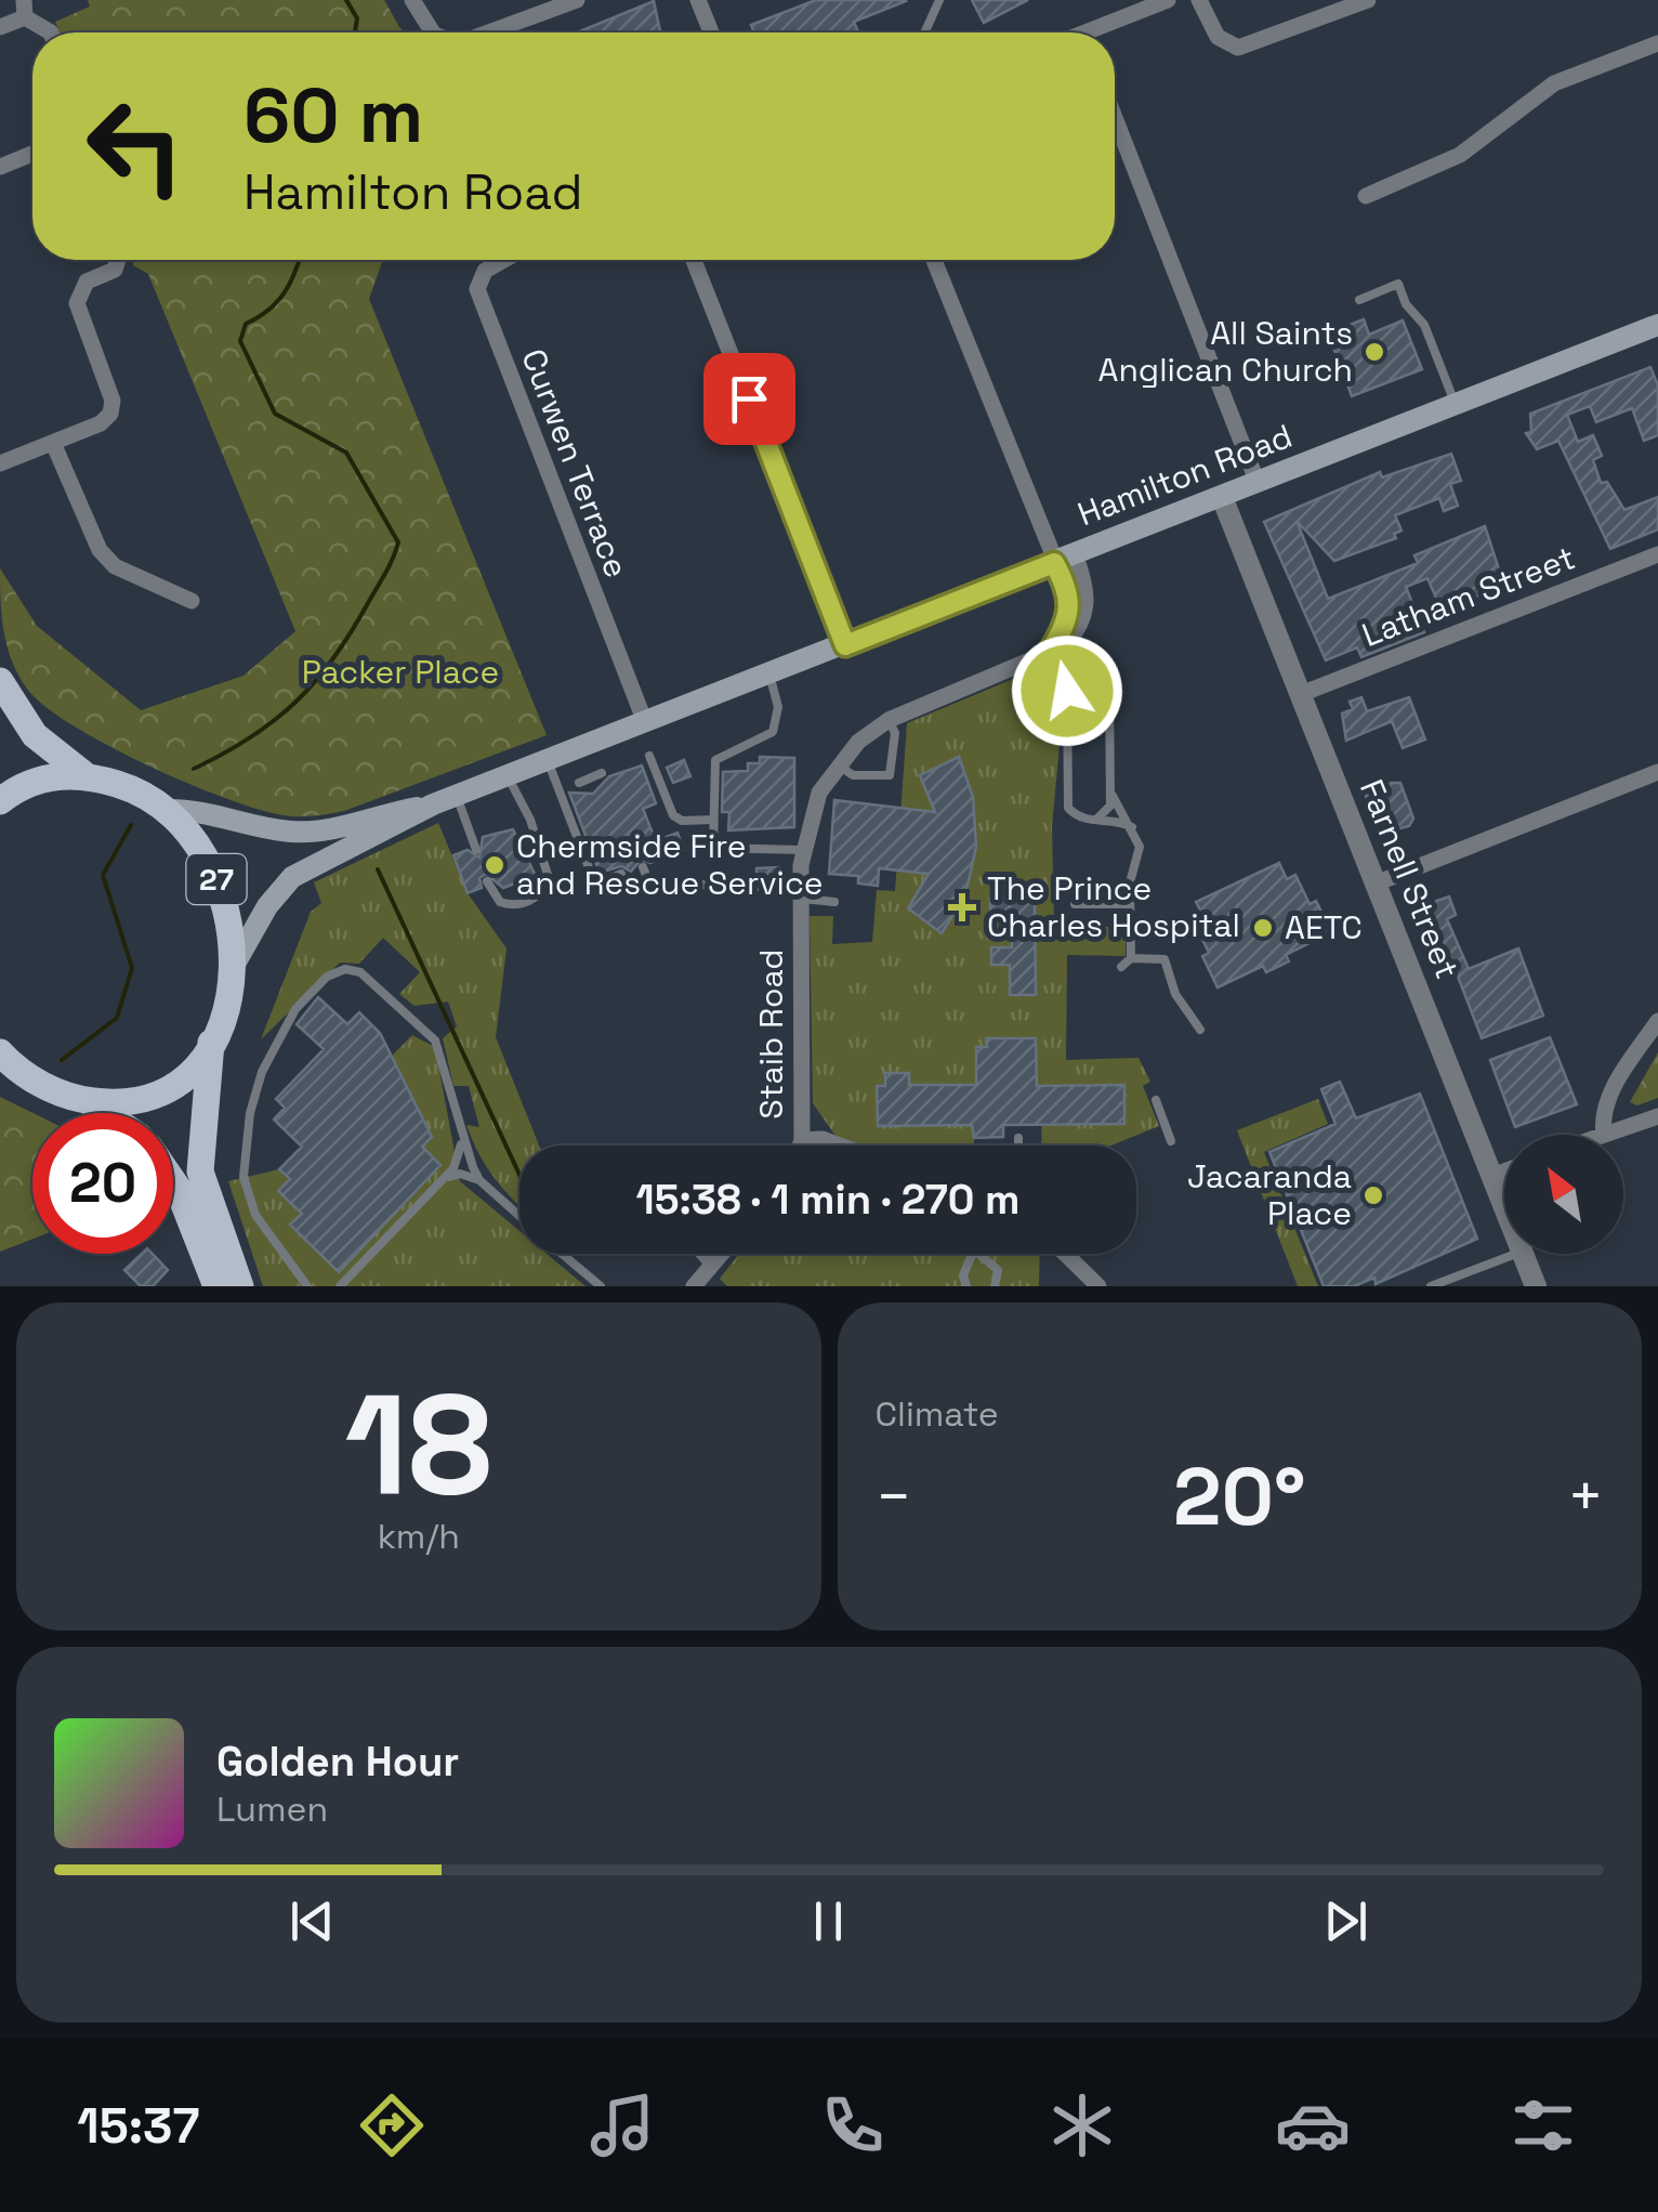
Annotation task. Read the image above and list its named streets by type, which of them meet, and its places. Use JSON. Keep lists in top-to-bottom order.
{
  "streets": {
    "main road": ["Hamilton Road", "27"],
    "street": [
      "Curwen Terrace",
      "Latham Street",
      "Farnell Street",
      "Staib Road"
    ]
  },
  "crossings": [
    ["Curwen Terrace", "Hamilton Road"],
    ["Hamilton Road", "27"],
    ["Hamilton Road", "Farnell Street"],
    ["Latham Street", "Farnell Street"]
  ],
  "parks": ["Packer Place"],
  "places": {
    "other": [
      "All Saints Anglican Church",
      "Chermside Fire and Rescue Service",
      "AETC",
      "Jacaranda Place"
    ],
    "health": ["The Prince Charles Hospital"]
  },
  "north": "top left",
  "page": {
    "turn": ["60 m", "Hamilton Road"],
    "limit": "20",
    "trip": "15:38 · 1 min · 270 m",
    "tile": [
      ["18", "km/h"],
      "Climate"
    ],
    "heat": ["−", "20°", "+"],
    "song": ["Golden Hour", "Lumen"],
    "tabs": "15:37"
  }
}
